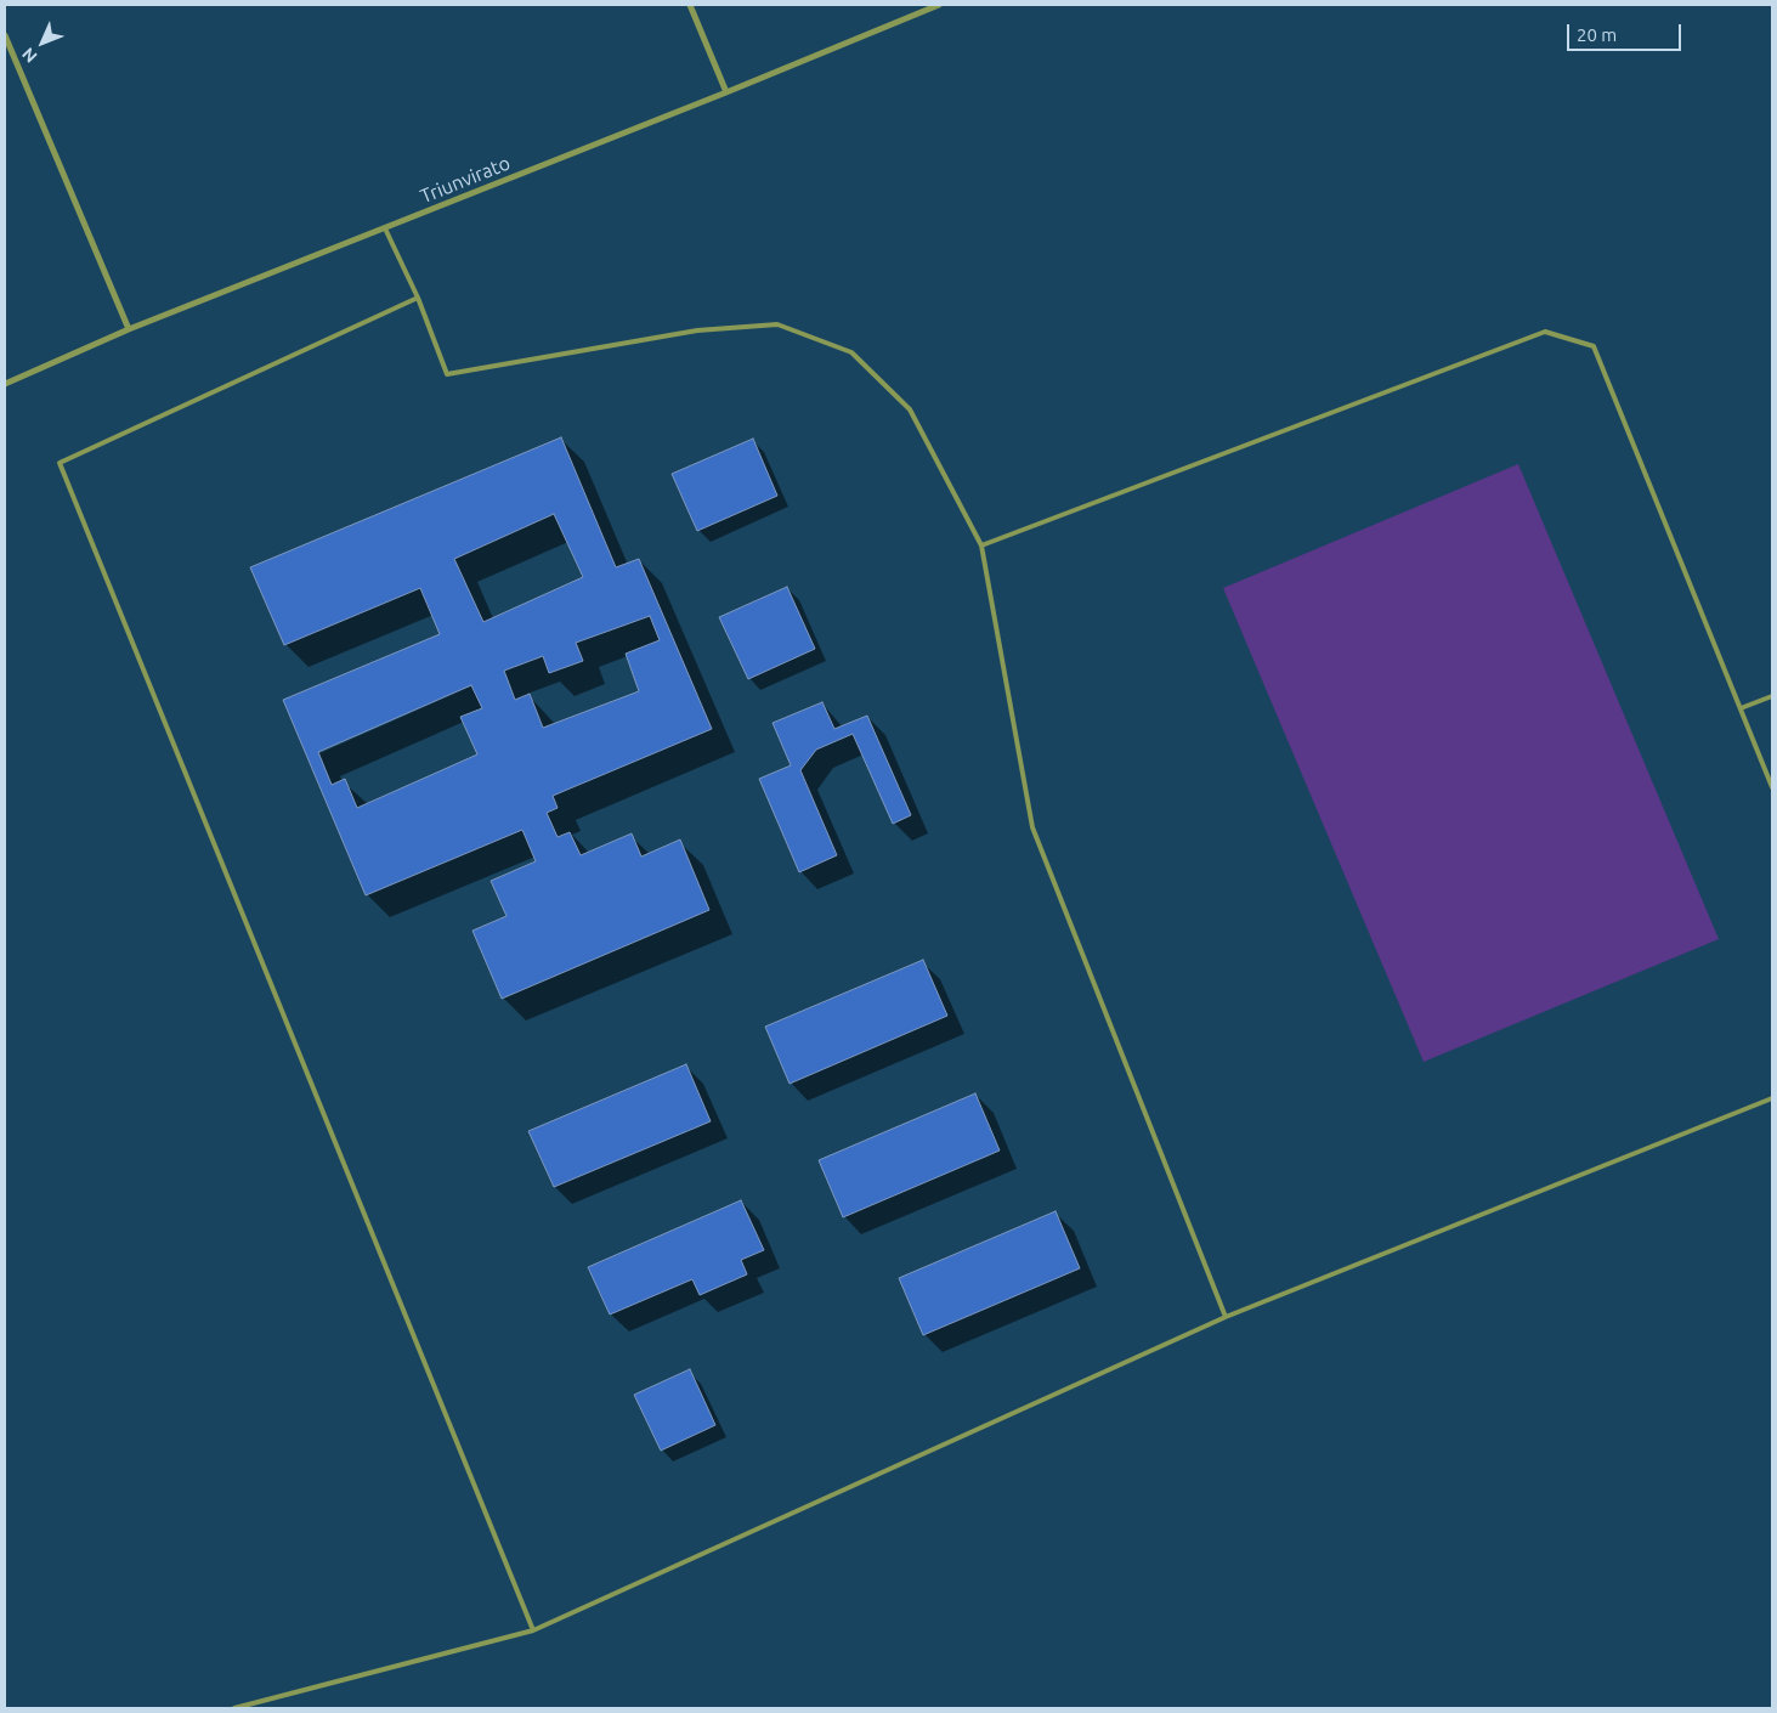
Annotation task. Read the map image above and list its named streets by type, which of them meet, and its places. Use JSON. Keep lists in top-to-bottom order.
{
  "streets": {
    "street": ["Triunvirato"]
  },
  "scale_bar": "20 m",
  "north": "bottom left"
}
